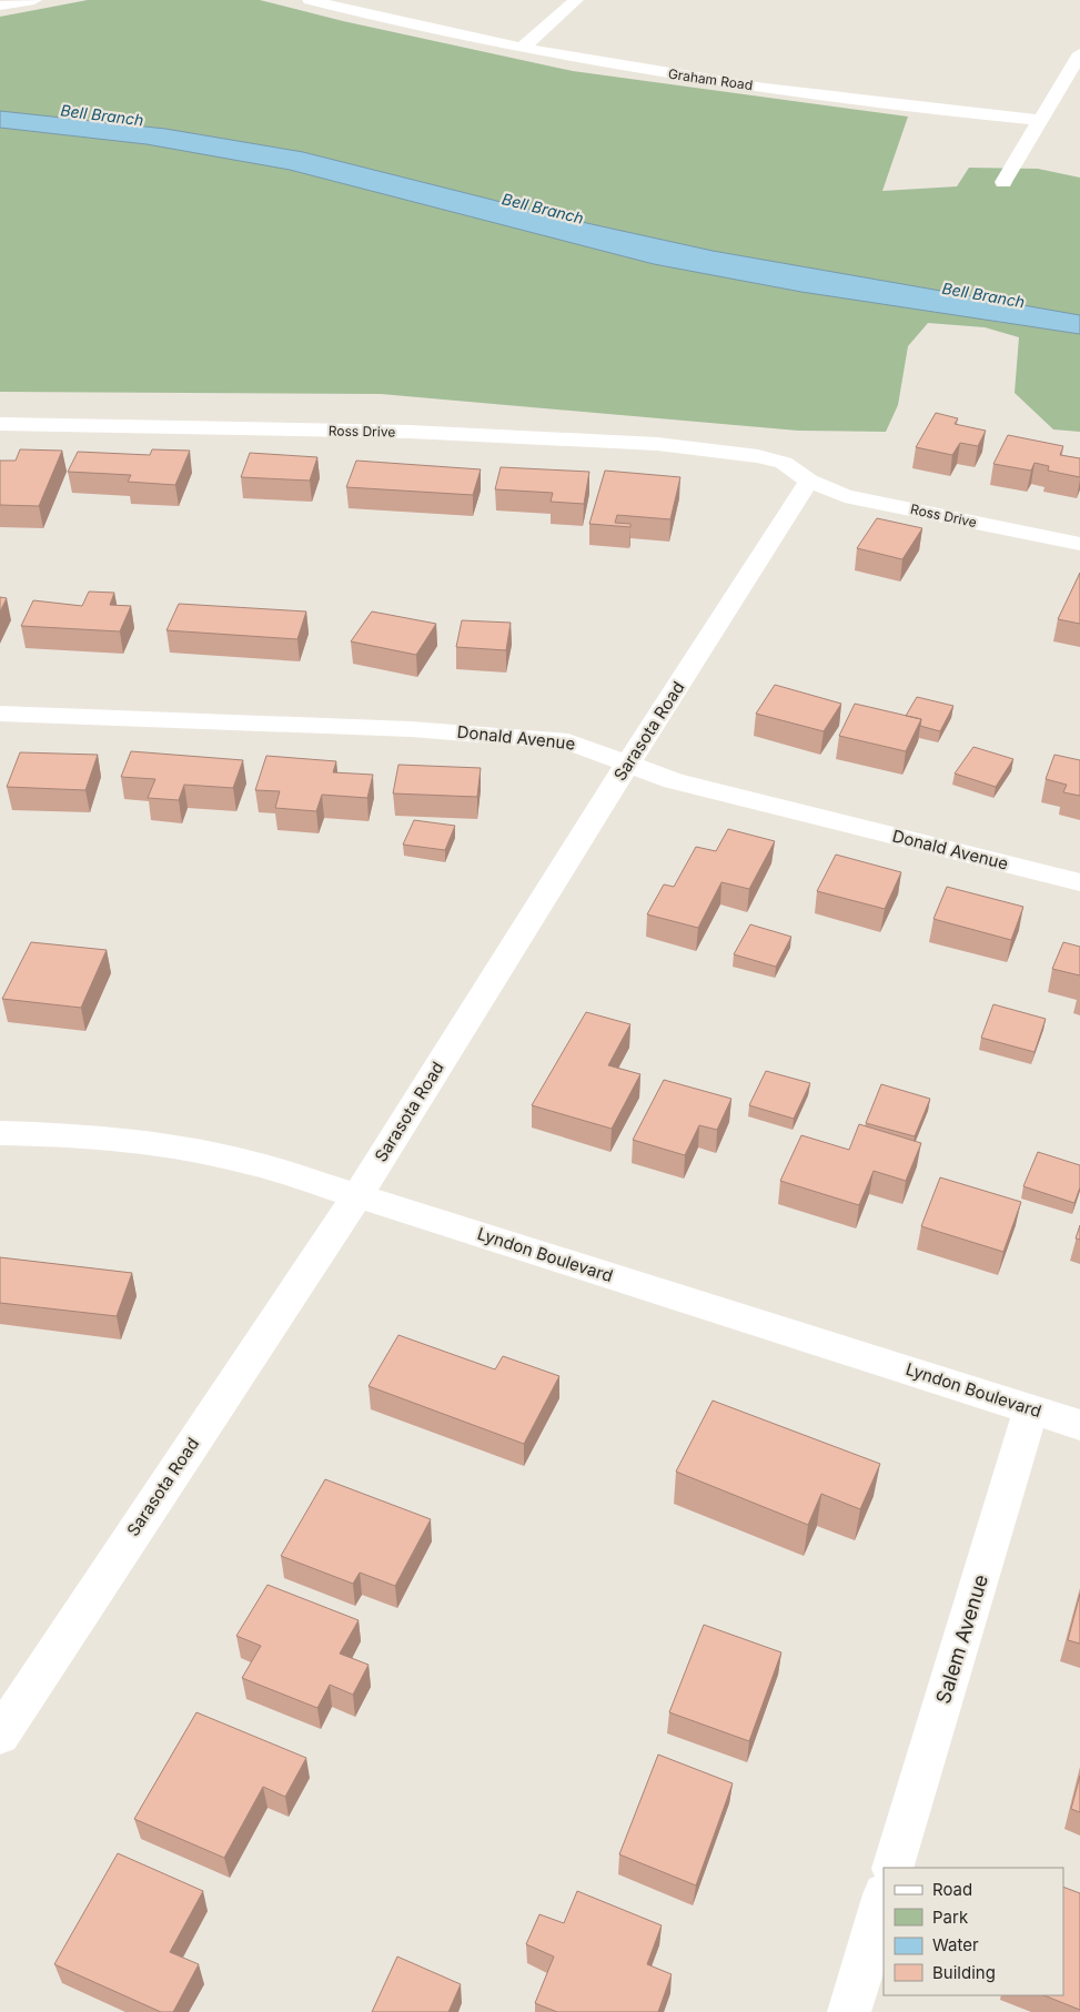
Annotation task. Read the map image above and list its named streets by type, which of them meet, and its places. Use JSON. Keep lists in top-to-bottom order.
{
  "streets": {
    "street": [
      "Graham Road",
      "Ross Drive",
      "Sarasota Road",
      "Donald Avenue",
      "Lyndon Boulevard",
      "Salem Avenue"
    ]
  },
  "crossings": [
    ["Ross Drive", "Sarasota Road"],
    ["Sarasota Road", "Donald Avenue"],
    ["Sarasota Road", "Lyndon Boulevard"],
    ["Lyndon Boulevard", "Salem Avenue"]
  ],
  "water": ["Bell Branch"],
  "legend": [
    "Road",
    "Park",
    "Water",
    "Building"
  ]
}
